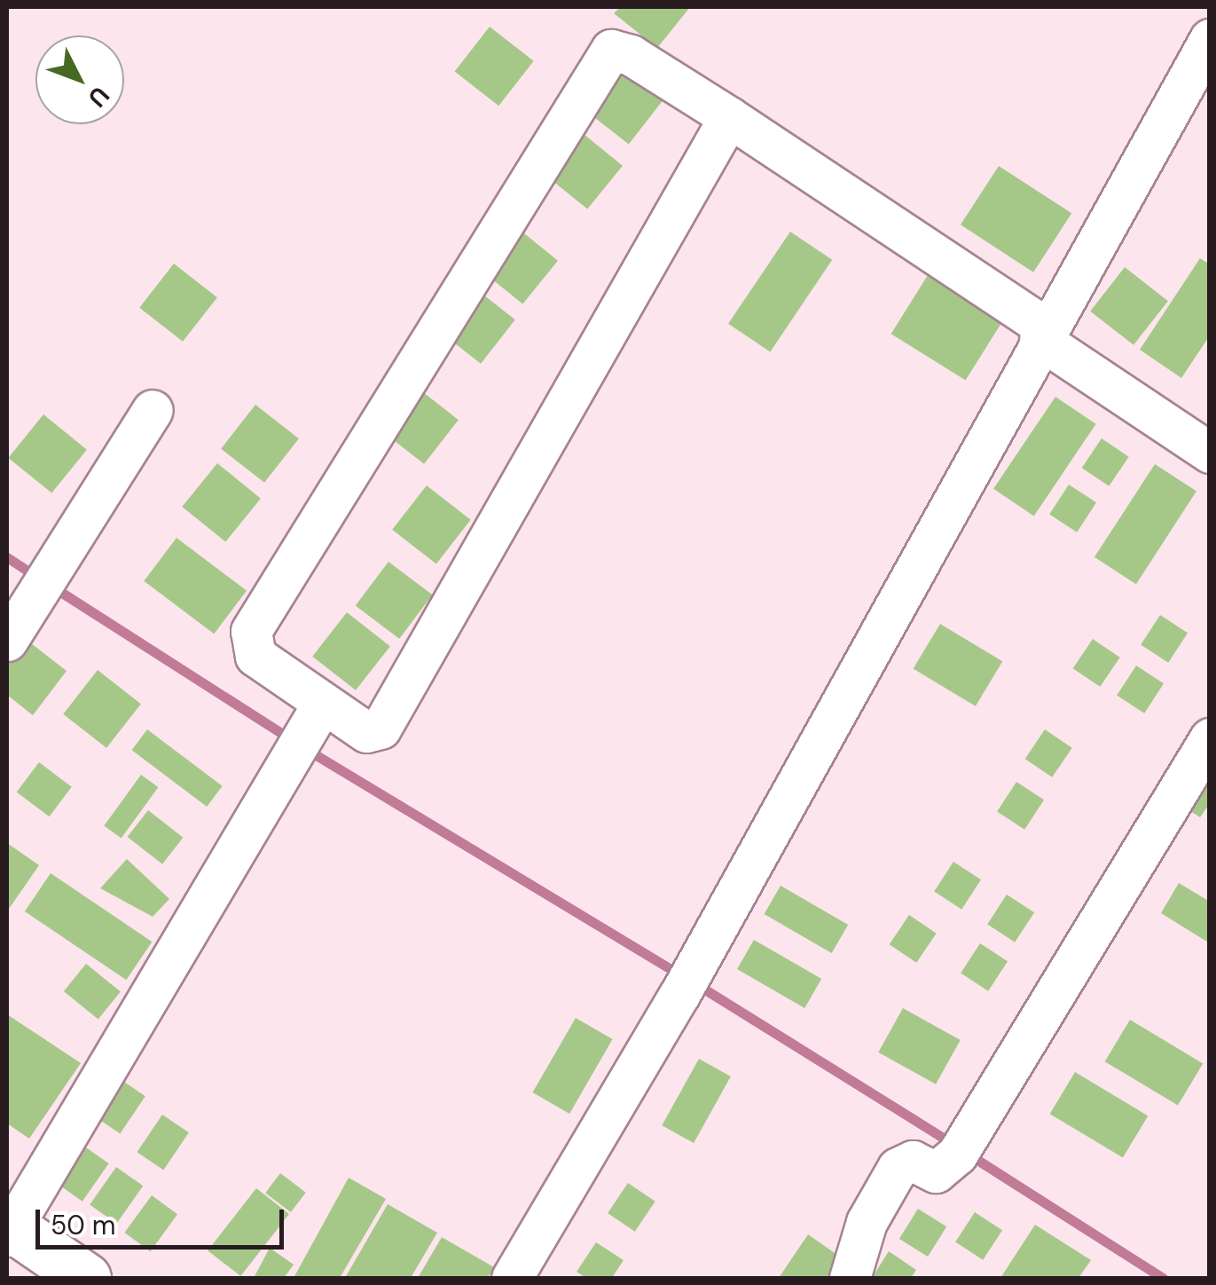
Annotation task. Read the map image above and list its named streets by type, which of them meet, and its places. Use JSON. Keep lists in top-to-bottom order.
{
  "scale_bar": "50 m",
  "north": "bottom right"
}
